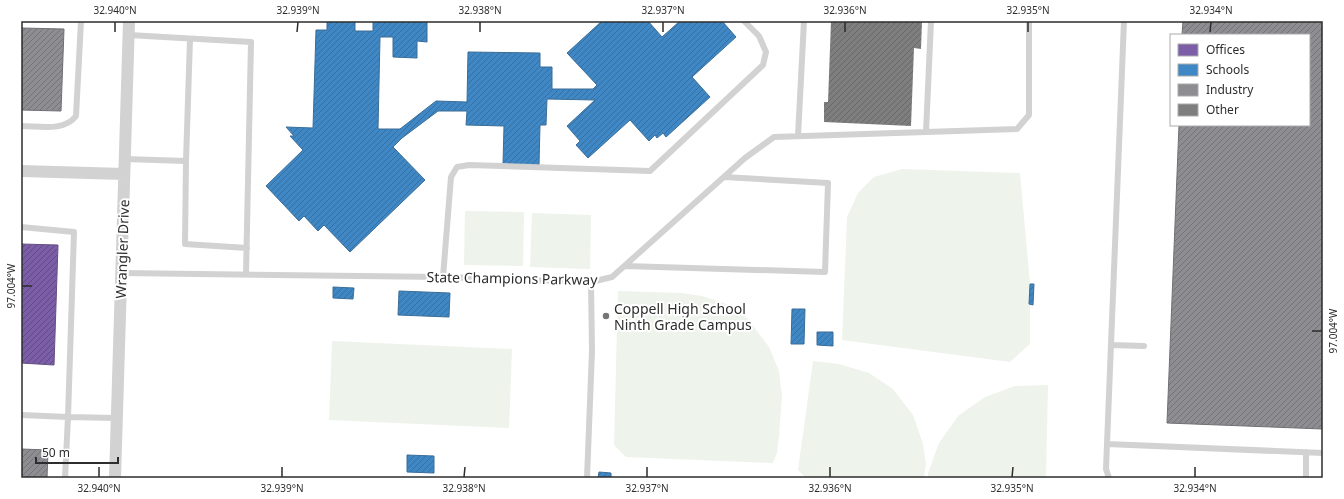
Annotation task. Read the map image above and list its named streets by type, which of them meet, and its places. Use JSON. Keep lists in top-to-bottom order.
{
  "streets": {
    "street": ["Wrangler Drive"],
    "lane": ["State Champions Parkway"]
  },
  "crossings": [
    ["Wrangler Drive", "State Champions Parkway"]
  ],
  "places": ["Coppell High School Ninth Grade Campus"],
  "legend": [
    "Offices",
    "Schools",
    "Industry",
    "Other"
  ],
  "scale_bar": "50 m",
  "coordinates": [
    "32.940°N",
    "32.939°N",
    "32.938°N",
    "32.937°N",
    "32.936°N",
    "32.935°N",
    "32.934°N",
    "97.004°W"
  ]
}
